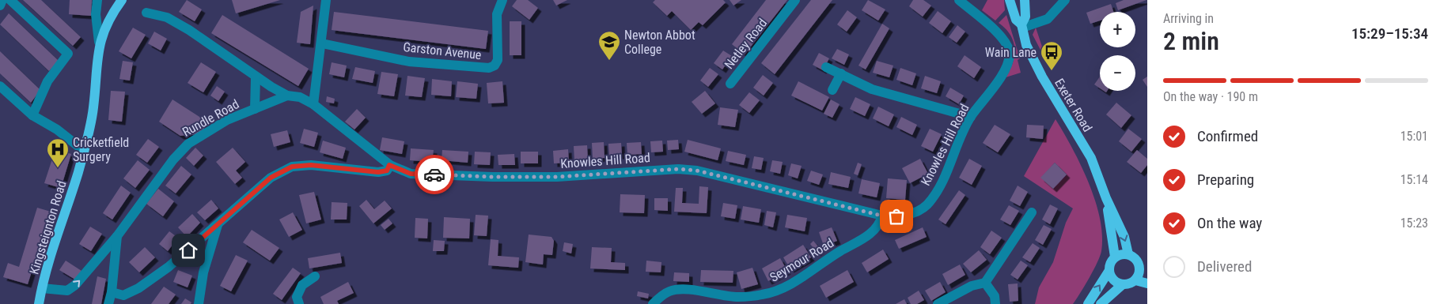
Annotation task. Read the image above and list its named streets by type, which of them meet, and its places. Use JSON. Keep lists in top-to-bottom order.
{
  "streets": {
    "main road": ["Exeter Road", "Kingsteignton Road"],
    "street": [
      "Netley Road",
      "Garston Avenue",
      "Rundle Road",
      "Knowles Hill Road",
      "Seymour Road"
    ]
  },
  "crossings": [
    ["Rundle Road", "Knowles Hill Road"],
    ["Rundle Road", "Kingsteignton Road"],
    ["Knowles Hill Road", "Seymour Road"]
  ],
  "places": {
    "school or university": ["Newton Abbot College"],
    "bus stop": ["Wain Lane"],
    "hospital": ["Cricketfield Surgery"]
  },
  "page": {
    "heading": ["2 min", "Arriving in", "15:29–15:34"],
    "map_buttons": ["+", "−"],
    "bar": "On the way · 190 m",
    "list": [
      ["Confirmed", "15:01"],
      ["Preparing", "15:14"],
      ["On the way", "15:23"],
      "Delivered"
    ]
  }
}
